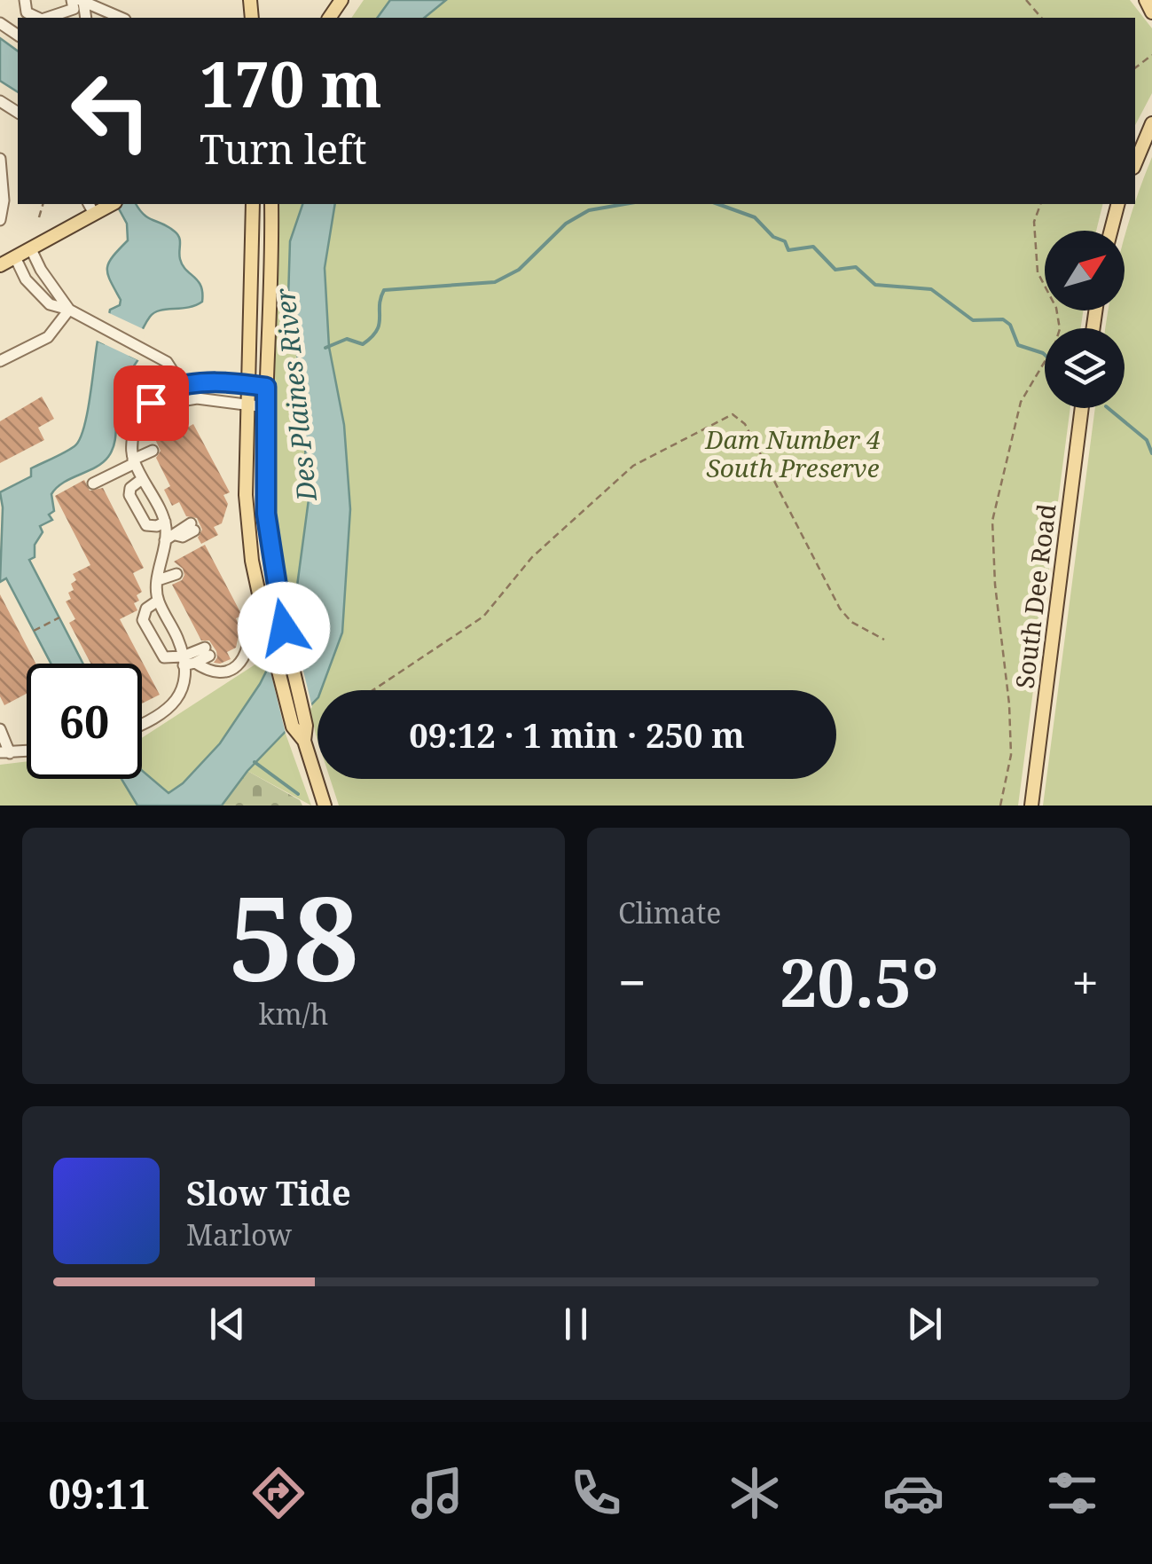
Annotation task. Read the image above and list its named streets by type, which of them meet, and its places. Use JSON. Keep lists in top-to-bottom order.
{
  "streets": {
    "main road": ["South Dee Road"]
  },
  "water": ["Des Plaines River"],
  "parks": ["Dam Number 4 South Preserve"],
  "north": "top right",
  "page": {
    "turn": ["170 m", "Turn left"],
    "limit": "60",
    "trip": "09:12 · 1 min · 250 m",
    "tile": [
      ["58", "km/h"],
      "Climate"
    ],
    "heat": ["−", "20.5°", "+"],
    "song": ["Slow Tide", "Marlow"],
    "tabs": "09:11"
  }
}
